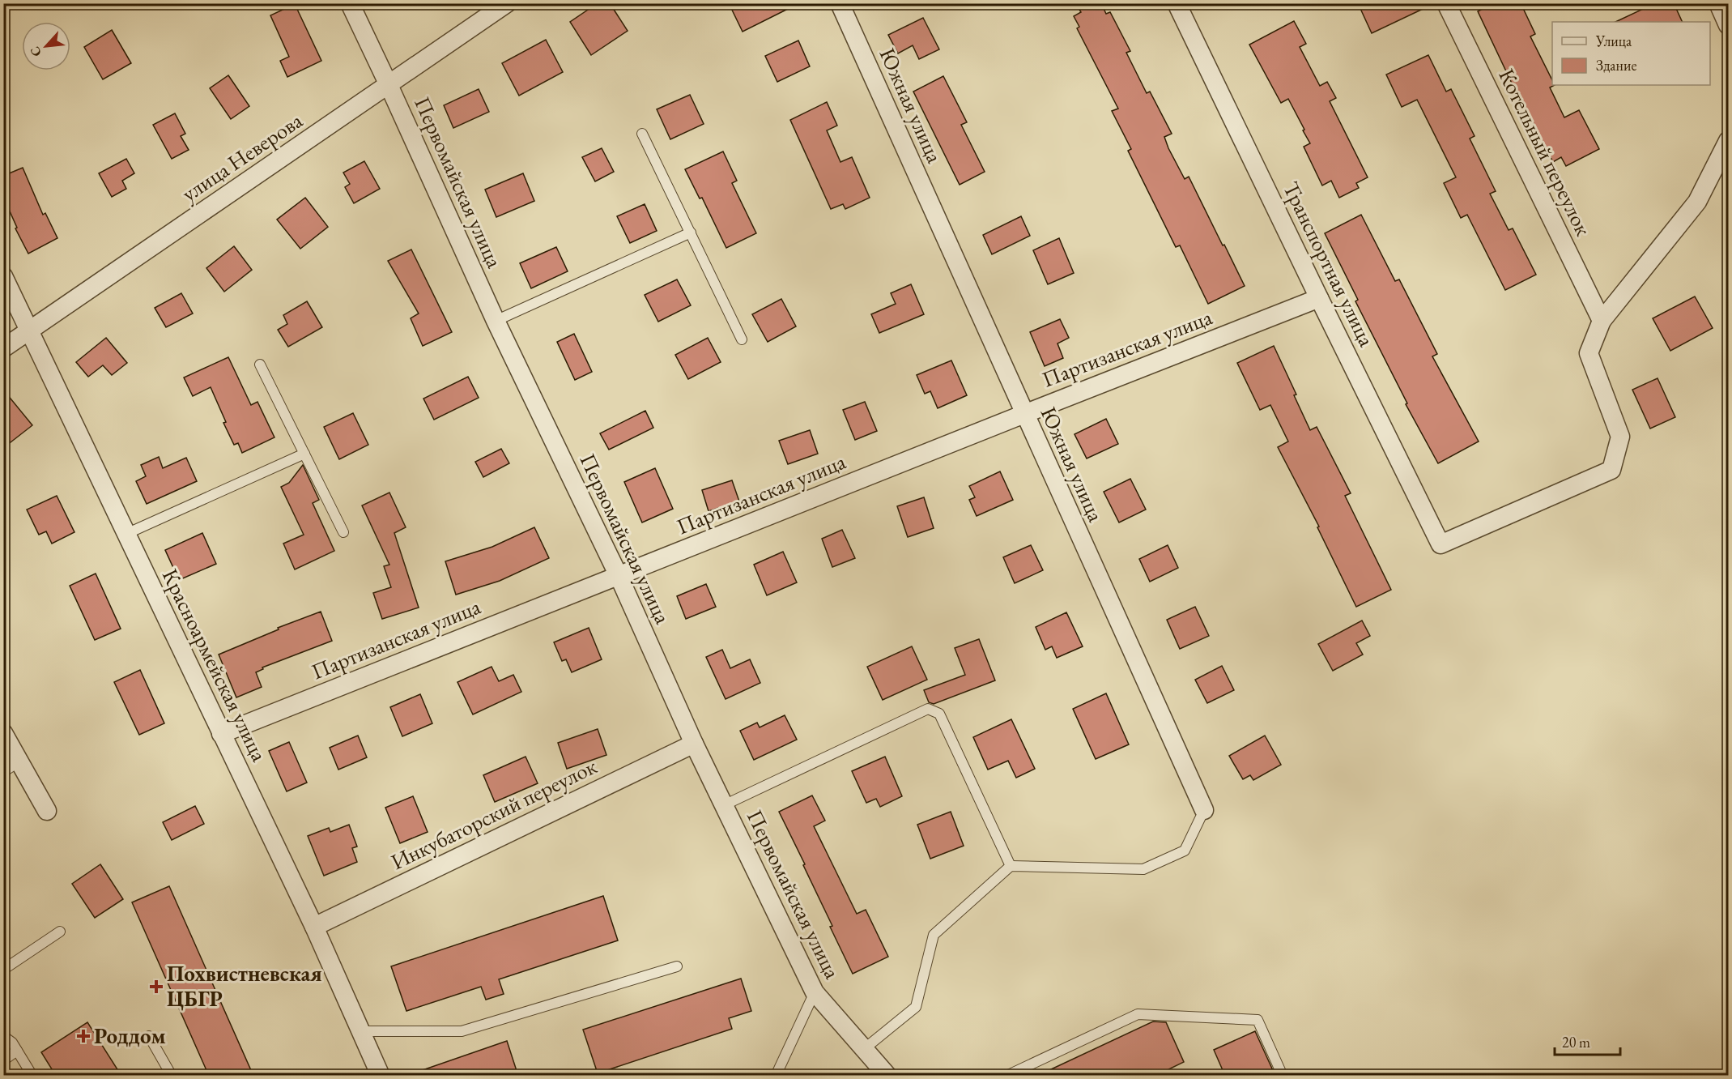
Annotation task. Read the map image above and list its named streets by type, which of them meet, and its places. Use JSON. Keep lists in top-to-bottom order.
{
  "streets": {
    "street": [
      "Южная улица",
      "Котельный переулок",
      "улица Неверова",
      "Первомайская улица",
      "Транспортная улица",
      "Партизанская улица",
      "Красноармейская улица",
      "Инкубаторский переулок"
    ]
  },
  "crossings": [
    ["Южная улица", "Партизанская улица"],
    ["Котельный переулок", "Транспортная улица"],
    ["улица Неверова", "Первомайская улица"],
    ["улица Неверова", "Красноармейская улица"],
    ["Первомайская улица", "Партизанская улица"],
    ["Первомайская улица", "Инкубаторский переулок"],
    ["Транспортная улица", "Партизанская улица"],
    ["Партизанская улица", "Красноармейская улица"],
    ["Красноармейская улица", "Инкубаторский переулок"]
  ],
  "places": {
    "health": ["Похвистневская ЦБГР", "Роддом"]
  },
  "legend": ["Улица", "Здание"],
  "scale_bar": "20 m",
  "north": "bottom left"
}
